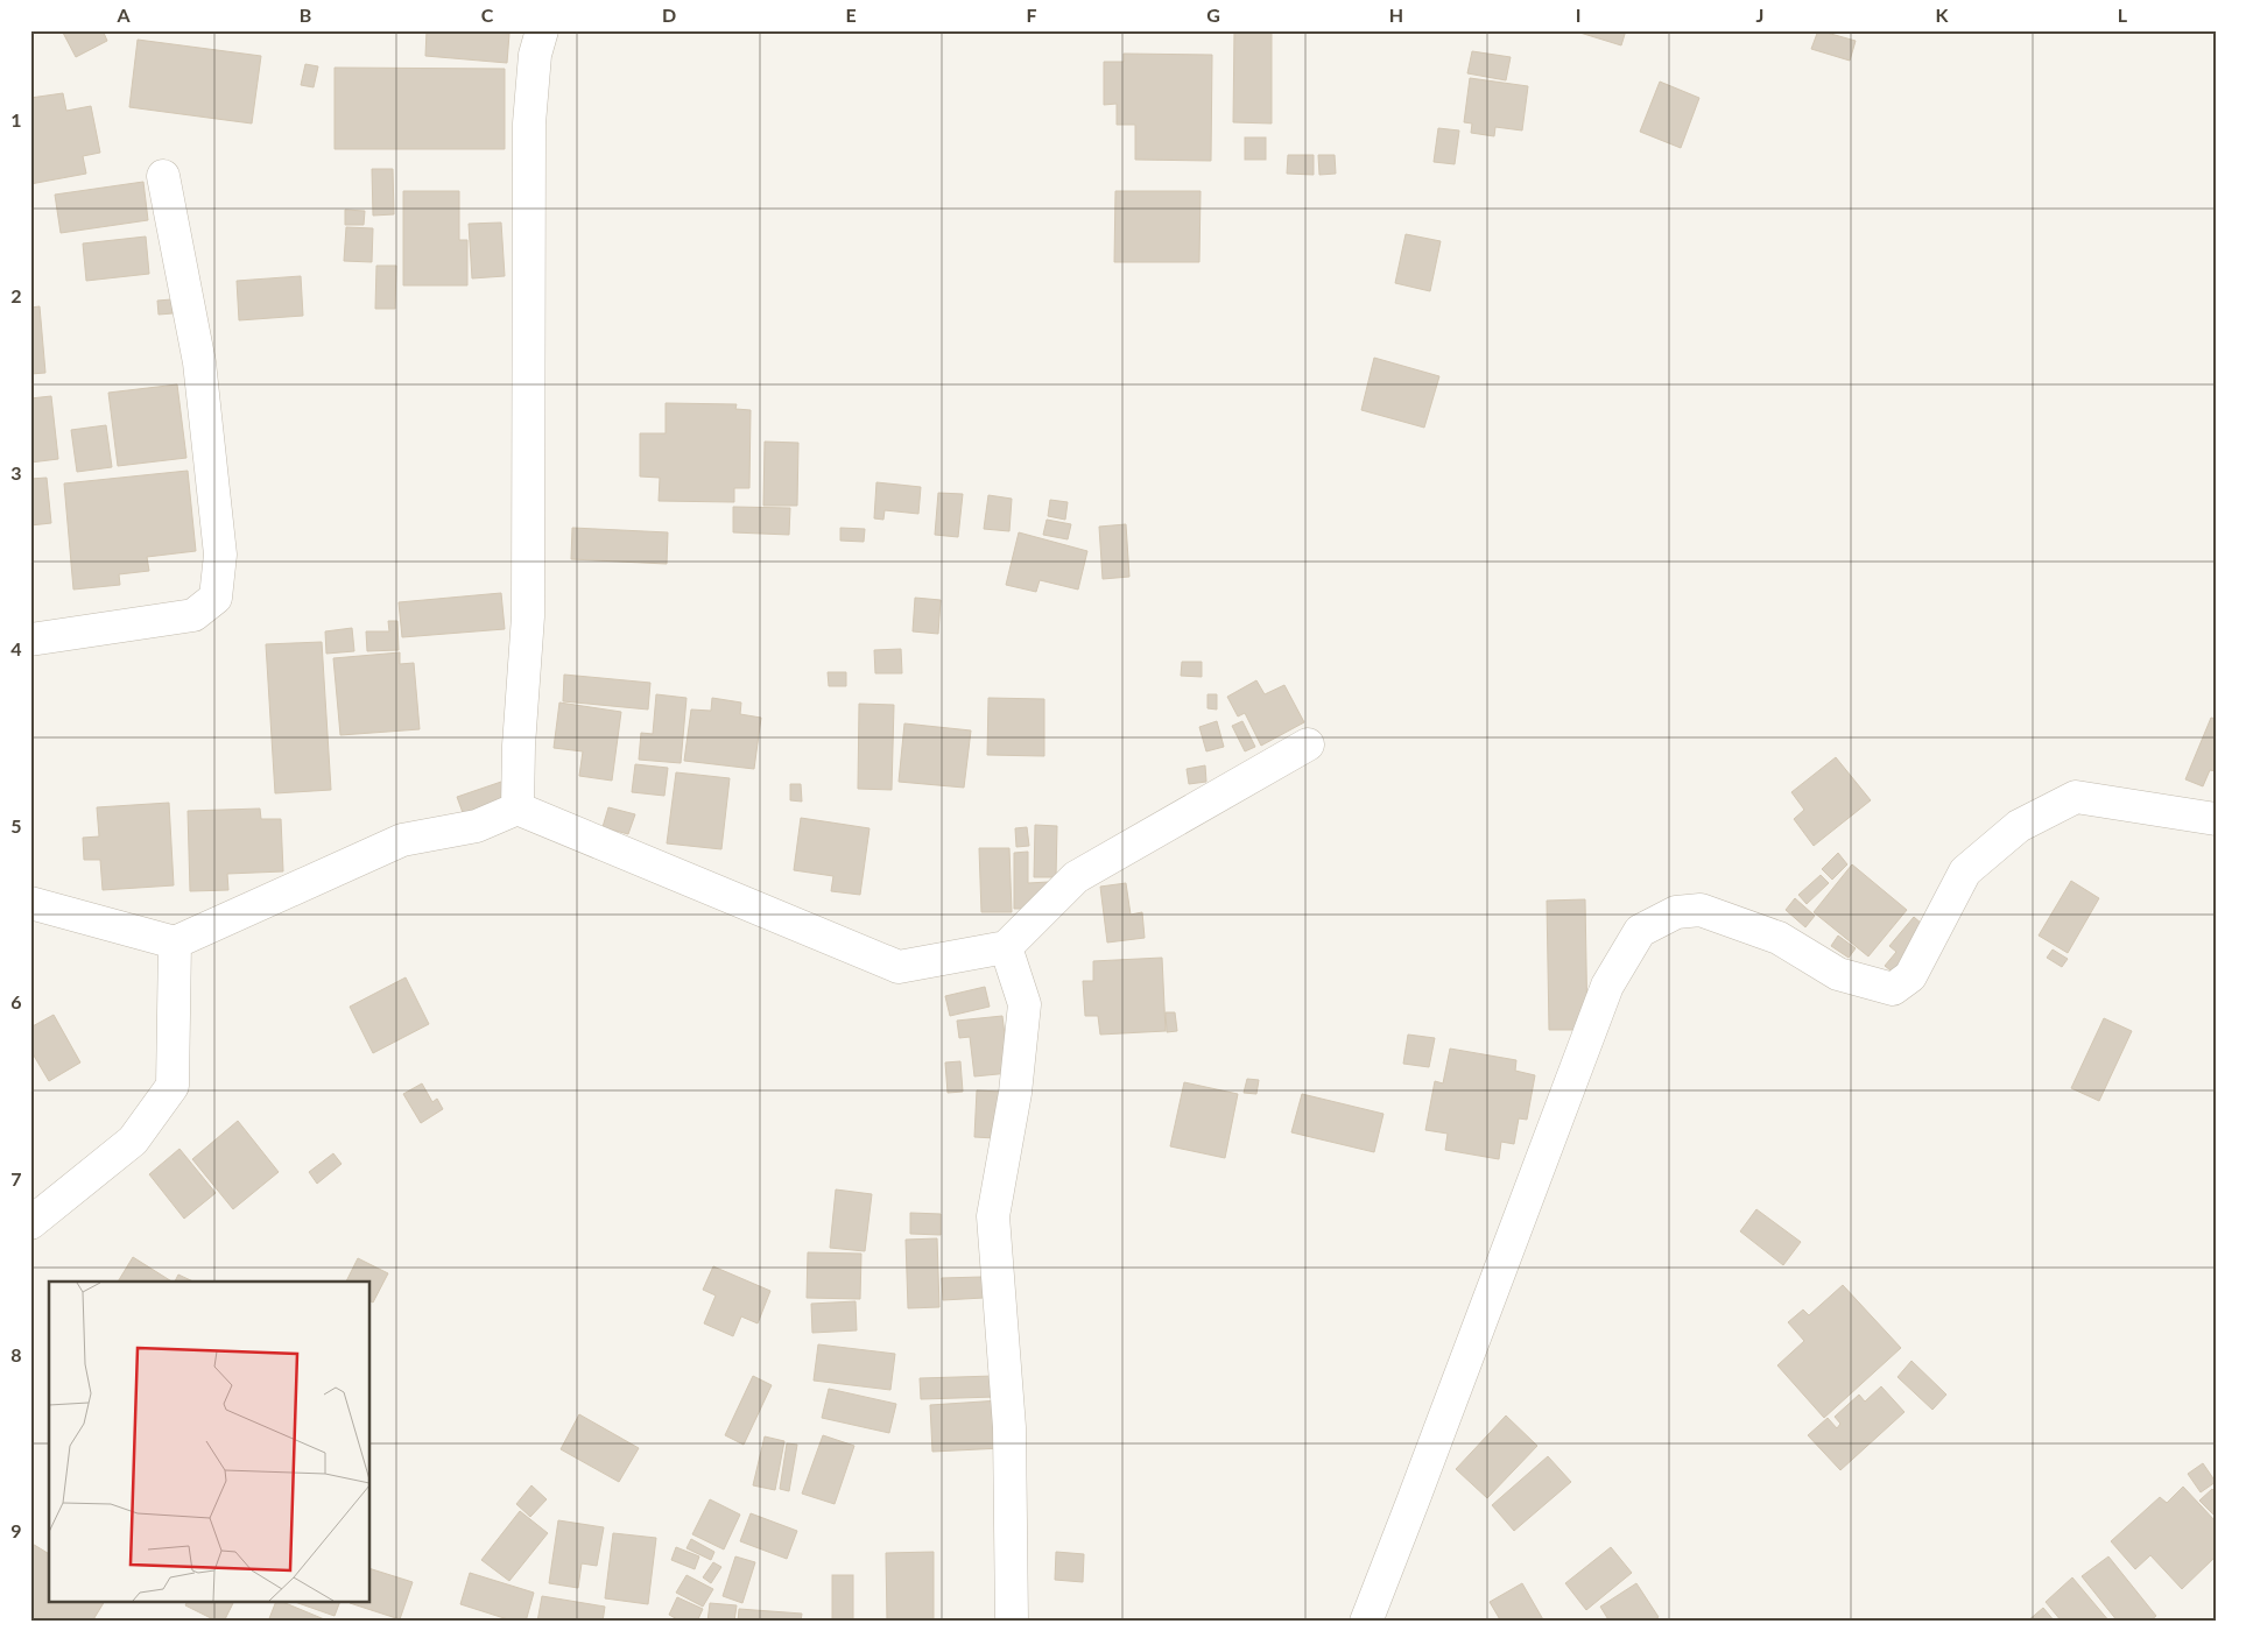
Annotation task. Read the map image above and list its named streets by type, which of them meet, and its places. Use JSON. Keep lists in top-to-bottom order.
{
  "grid": {
    "columns": [
      "A",
      "B",
      "C",
      "D",
      "E",
      "F",
      "G",
      "H",
      "I",
      "J",
      "K",
      "L"
    ],
    "rows": [
      "1",
      "2",
      "3",
      "4",
      "5",
      "6",
      "7",
      "8",
      "9"
    ]
  }
}
